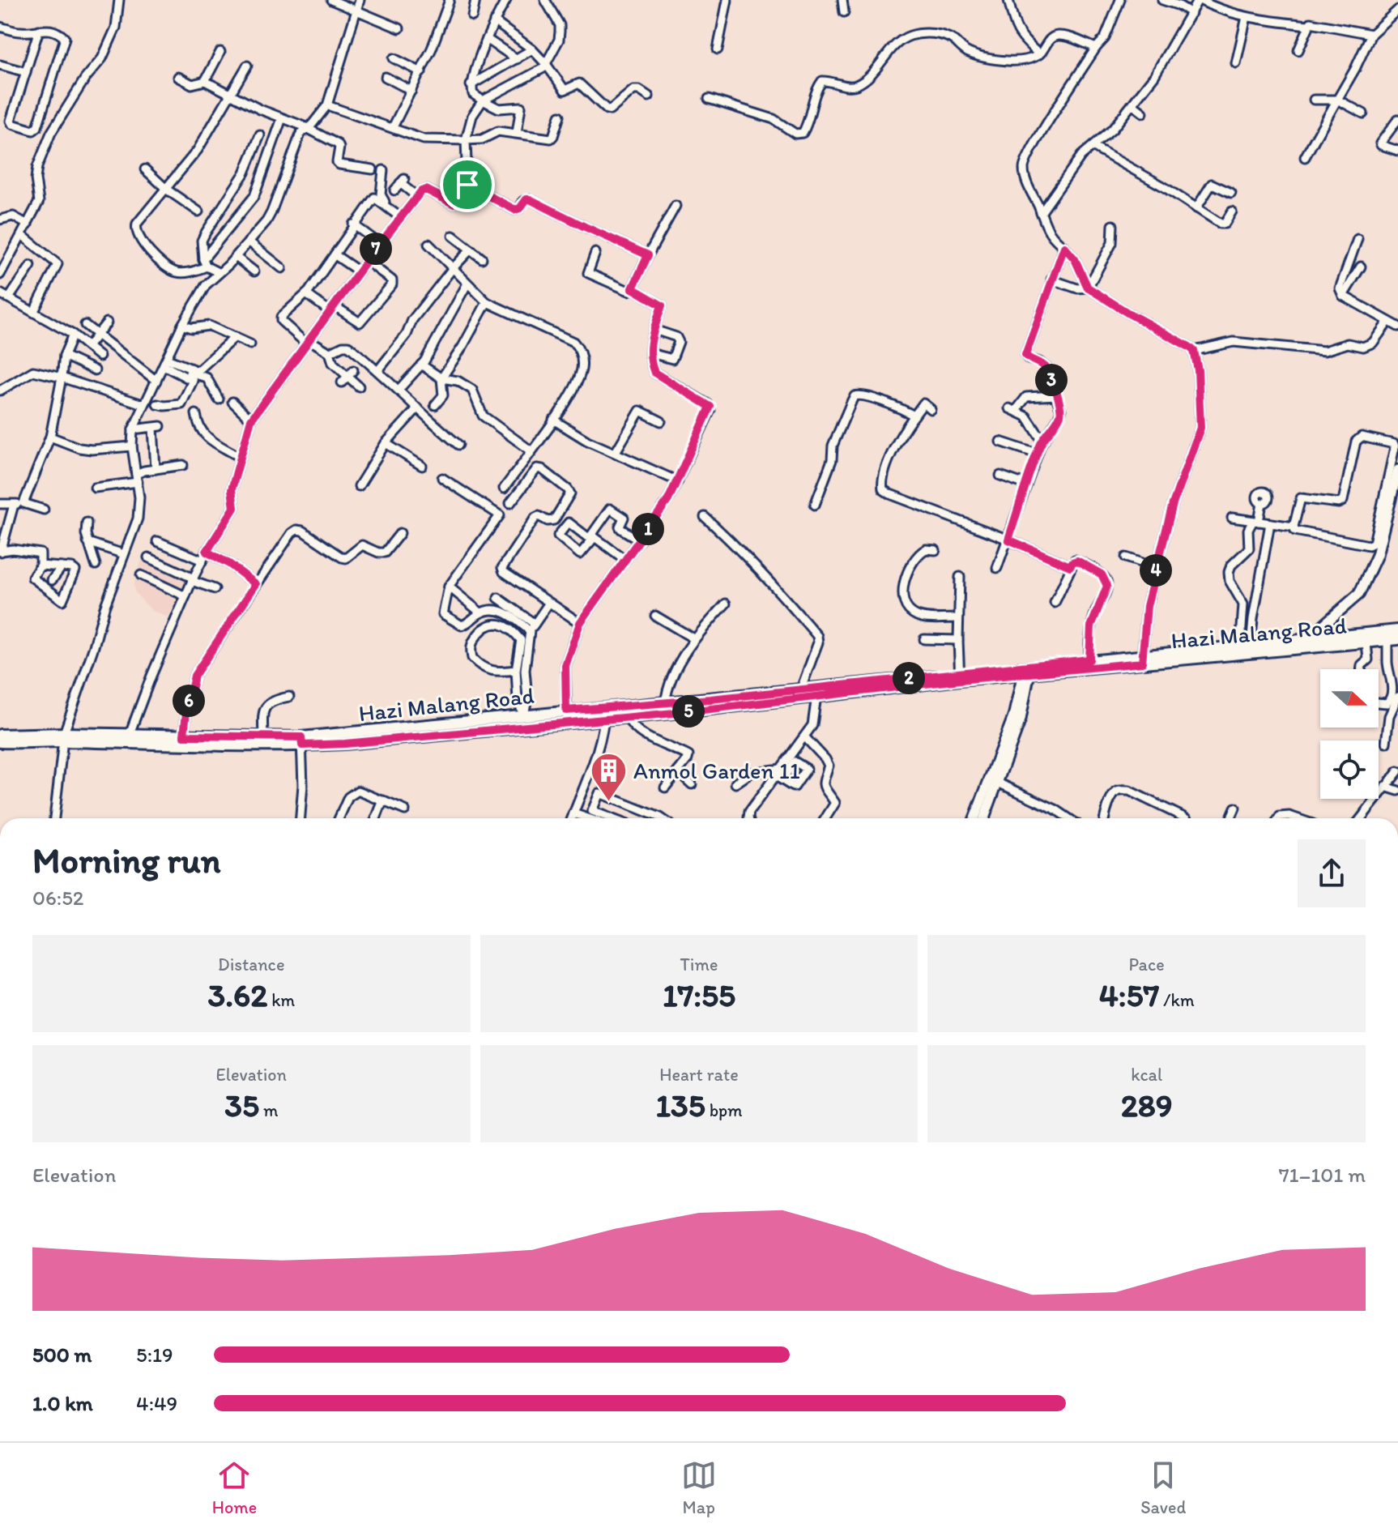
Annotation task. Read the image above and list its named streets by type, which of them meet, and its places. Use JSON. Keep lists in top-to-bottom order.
{
  "streets": {
    "main road": ["Hazi Malang Road"]
  },
  "places": {
    "building": ["Anmol Garden 11"]
  },
  "north": "right",
  "page": {
    "pins": [
      "7",
      "3",
      "1",
      "4",
      "2",
      "6",
      "5"
    ],
    "heading": ["Morning run", "06:52"],
    "stats": [
      ["Distance", "3.62 km"],
      ["Time", "17:55"],
      ["Pace", "4:57 /km"],
      ["Elevation", "35 m"],
      ["Heart rate", "135 bpm"],
      ["kcal", "289"]
    ],
    "chart": ["Elevation", "71–101 m"],
    "list": [
      {
        "name": "500 m",
        "note": "5:19"
      },
      {
        "name": "1.0 km",
        "note": "4:49"
      }
    ],
    "tabs": ["Home", "Map", "Saved"]
  }
}
